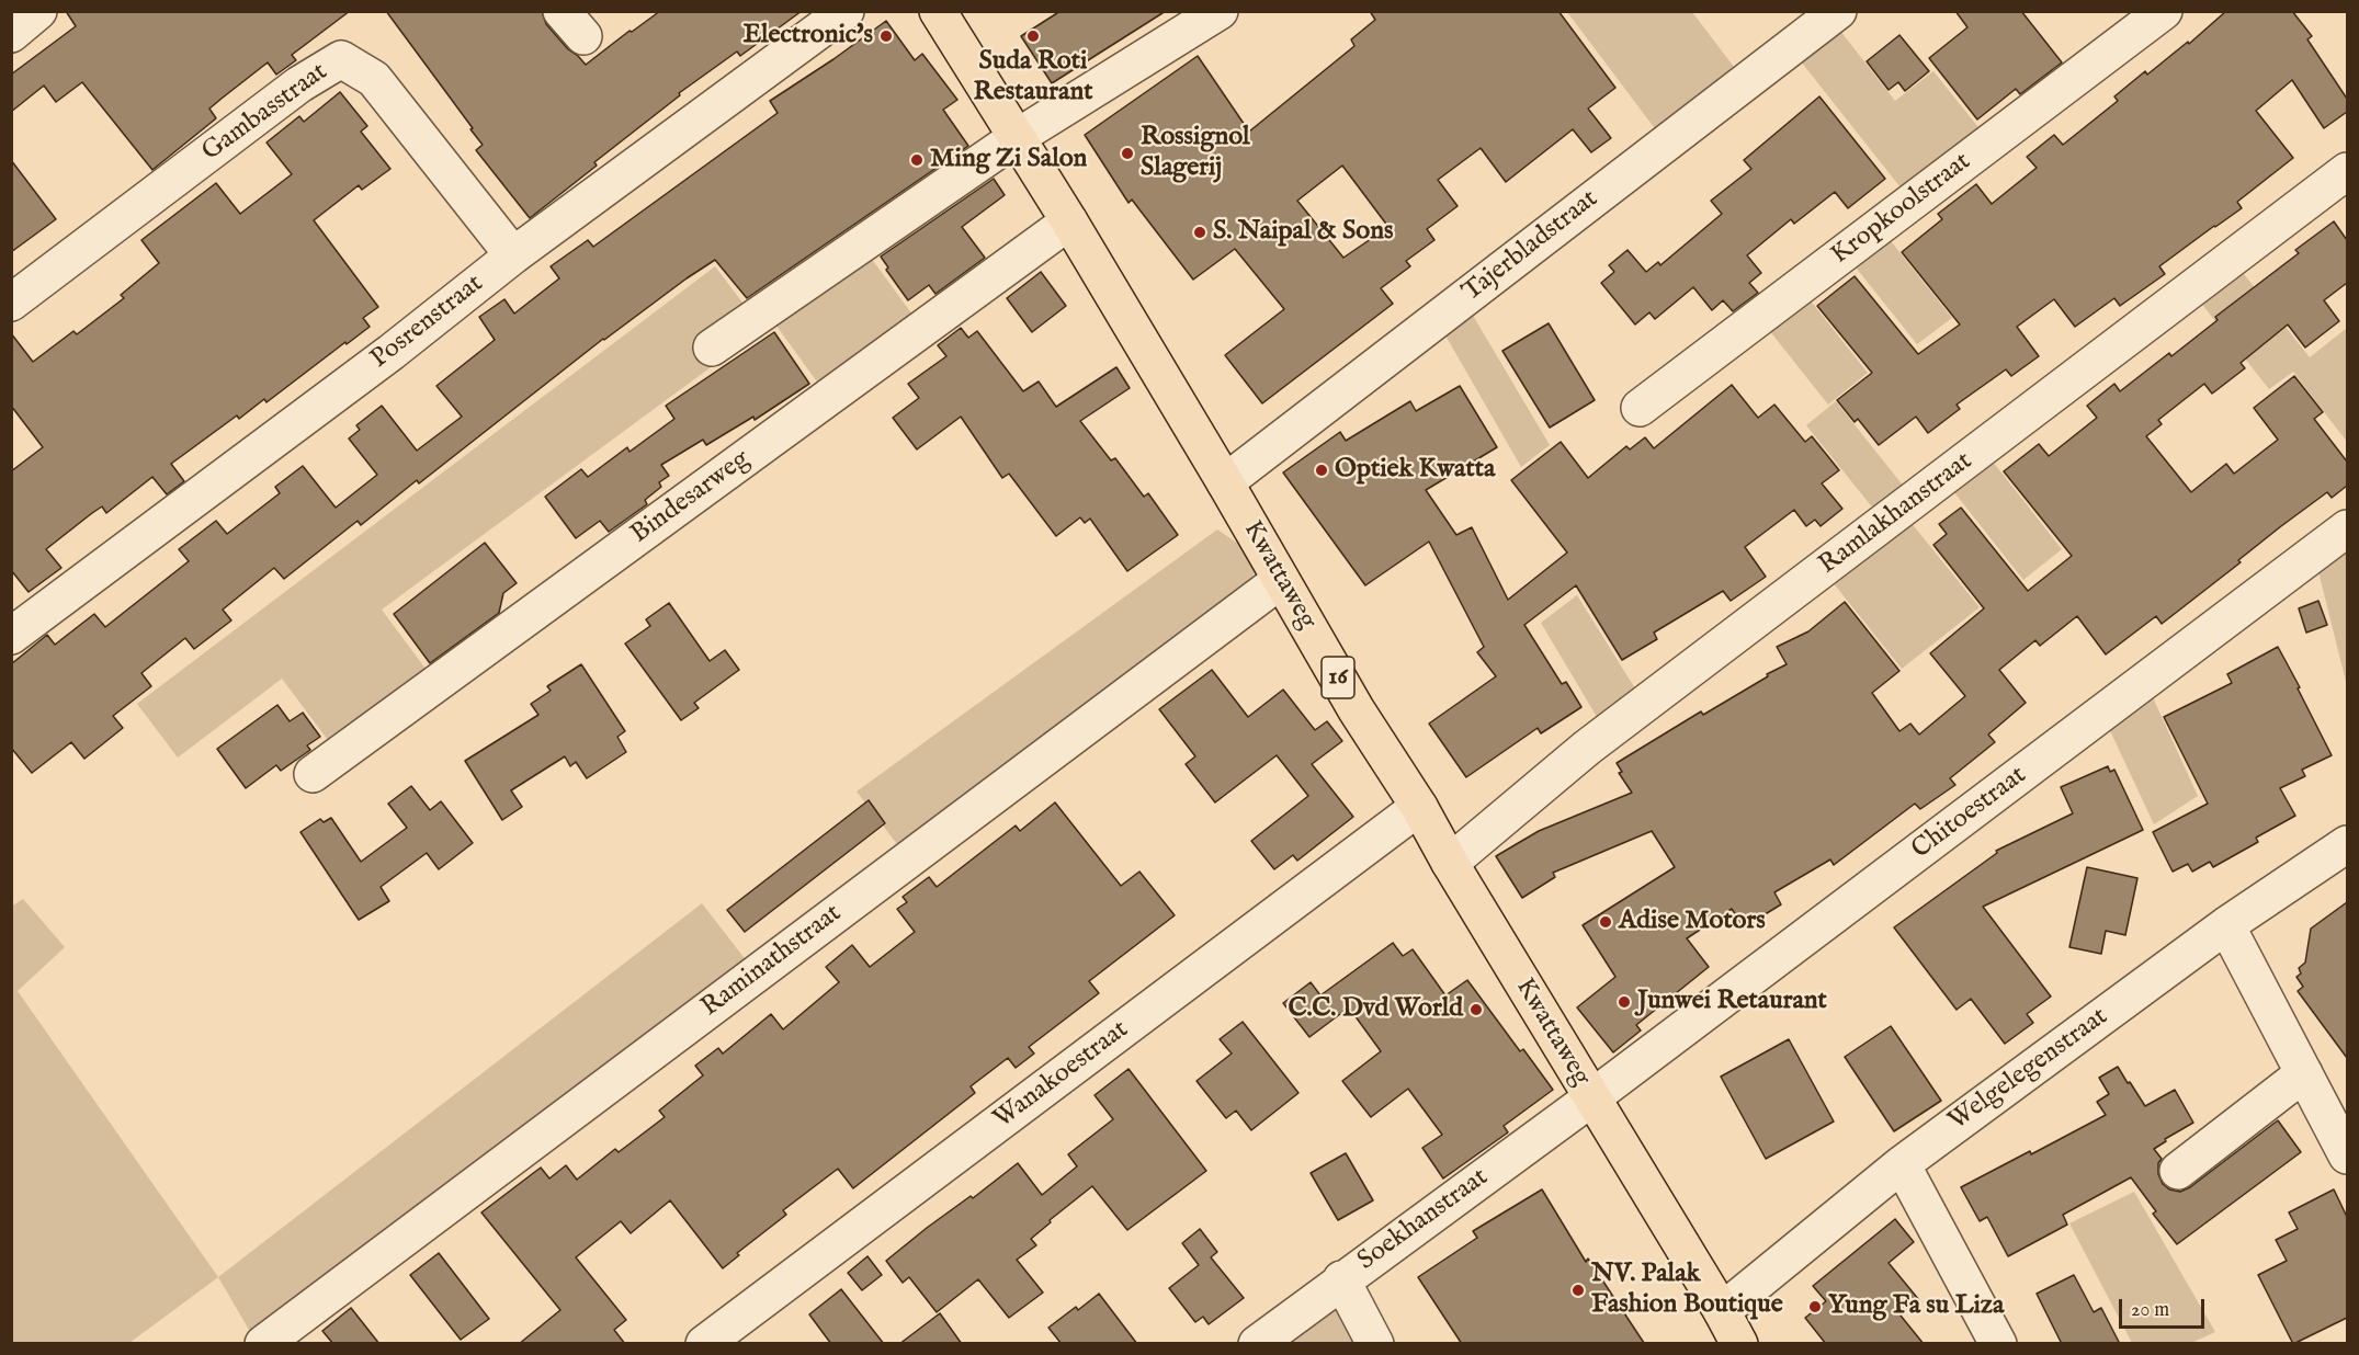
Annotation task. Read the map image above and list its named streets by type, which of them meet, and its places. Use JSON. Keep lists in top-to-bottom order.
{
  "streets": {
    "main road": ["Kwattaweg", "16"],
    "street": [
      "Gambasstraat",
      "Kropkoolstraat",
      "Tajerbladstraat",
      "Posrenstraat",
      "Bindesarweg",
      "Ramlakhanstraat",
      "Chitoestraat",
      "Raminathstraat",
      "Welgelegenstraat",
      "Wanakoestraat",
      "Soekhanstraat"
    ]
  },
  "crossings": [
    ["Gambasstraat", "Posrenstraat"],
    ["Tajerbladstraat", "Kwattaweg"],
    ["Bindesarweg", "Kwattaweg"],
    ["Ramlakhanstraat", "Kwattaweg"],
    ["Kwattaweg", "Chitoestraat"],
    ["Kwattaweg", "Raminathstraat"],
    ["Kwattaweg", "Welgelegenstraat"],
    ["Kwattaweg", "Wanakoestraat"],
    ["Kwattaweg", "Soekhanstraat"],
    ["Chitoestraat", "Soekhanstraat"]
  ],
  "places": [
    "Electronic's",
    "Suda Roti Restaurant",
    "Rossignol Slagerij",
    "Ming Zi Salon",
    "S. Naipal & Sons",
    "Optiek Kwatta",
    "Adise Motors",
    "Junwei Retaurant",
    "C.C. Dvd World",
    "NV. Palak Fashion Boutique",
    "Yung Fa su Liza"
  ],
  "scale_bar": "20 m"
}
